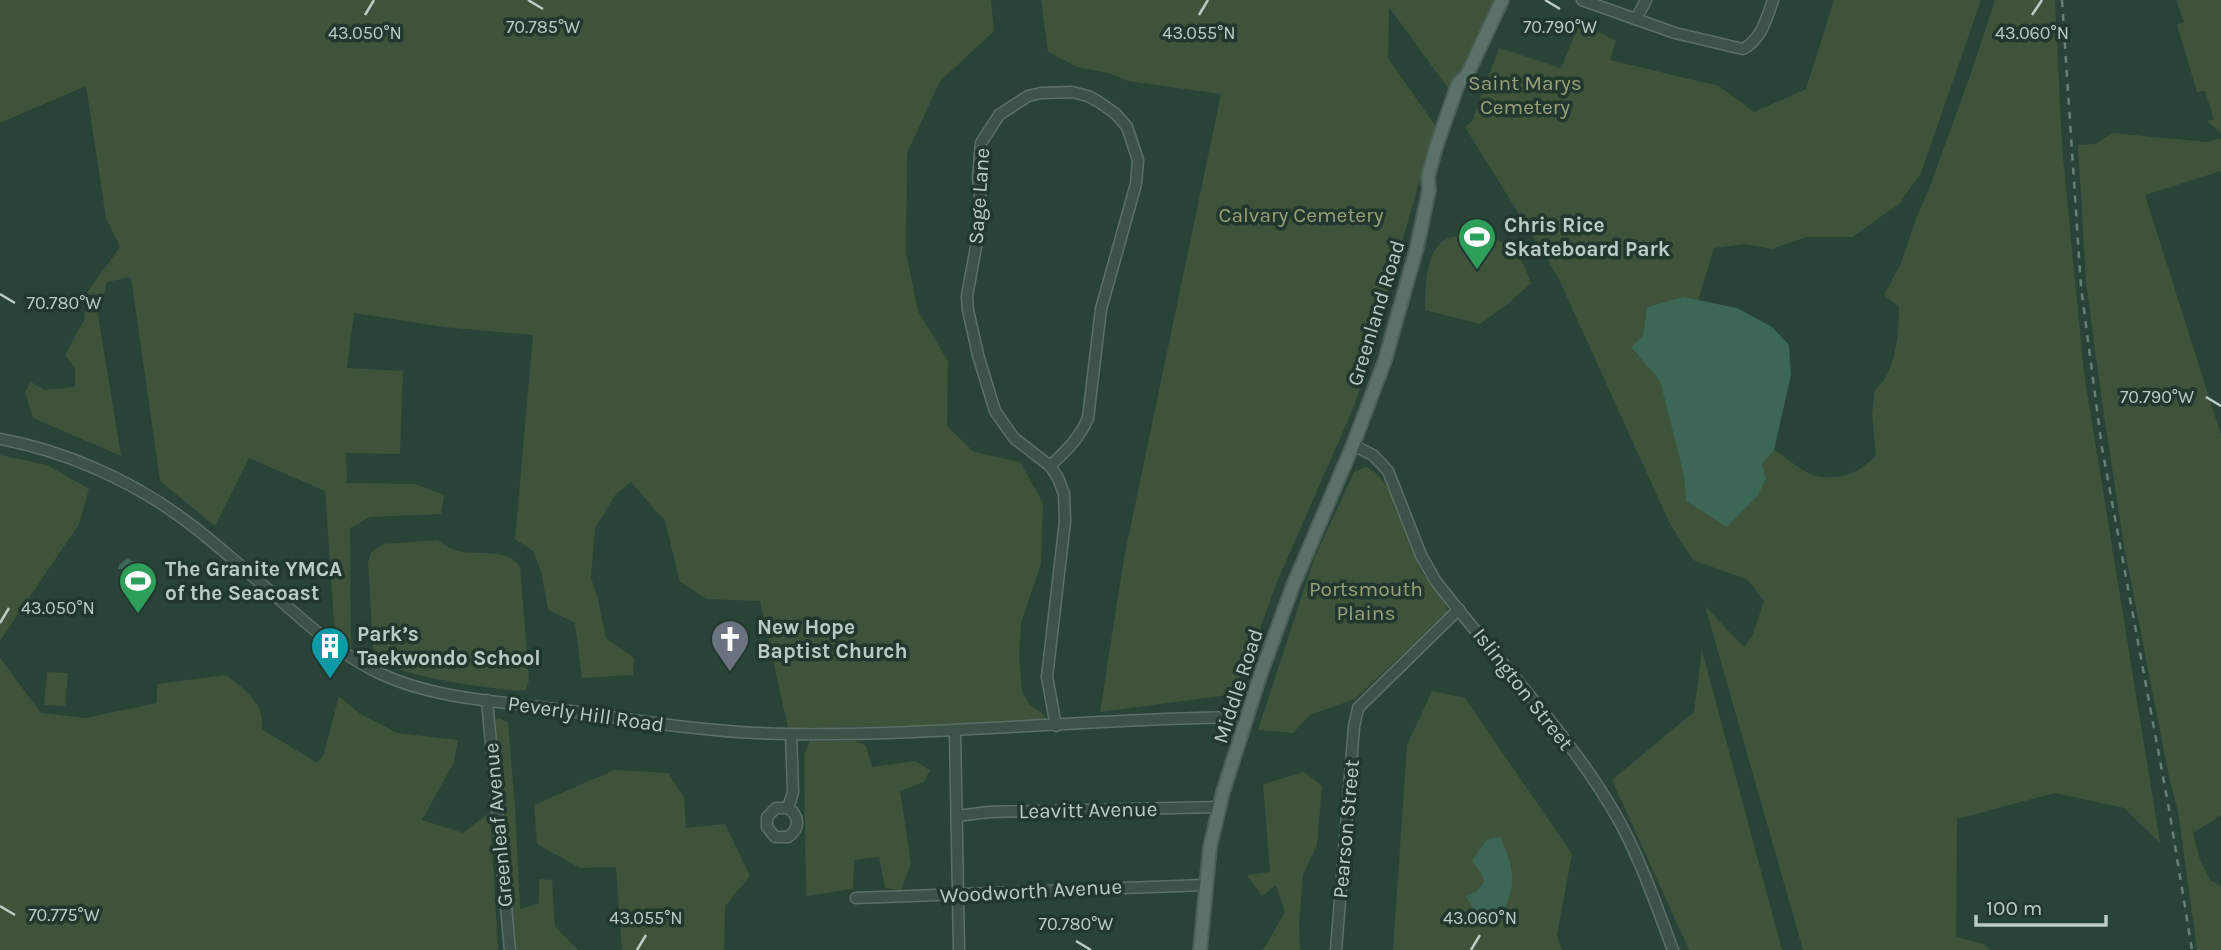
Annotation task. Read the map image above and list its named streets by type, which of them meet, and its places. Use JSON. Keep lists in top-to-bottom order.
{
  "streets": {
    "main road": ["Greenland Road", "Middle Road"],
    "street": [
      "Sage Lane",
      "Islington Street",
      "Peverly Hill Road",
      "Leavitt Avenue",
      "Greenleaf Avenue",
      "Pearson Street",
      "Woodworth Avenue"
    ]
  },
  "crossings": [
    ["Greenland Road", "Middle Road"],
    ["Greenland Road", "Islington Street"],
    ["Middle Road", "Islington Street"],
    ["Middle Road", "Peverly Hill Road"],
    ["Middle Road", "Leavitt Avenue"],
    ["Middle Road", "Woodworth Avenue"],
    ["Islington Street", "Pearson Street"],
    ["Peverly Hill Road", "Greenleaf Avenue"]
  ],
  "parks": ["Saint Marys Cemetery", "Calvary Cemetery", "Portsmouth Plains"],
  "places": {
    "sports": ["Chris Rice Skateboard Park", "The Granite YMCA of the Seacoast"],
    "church": ["New Hope Baptist Church"],
    "building": ["Park’s Taekwondo School"]
  },
  "scale_bar": "100 m",
  "coordinates": [
    "70.785°W",
    "70.790°W",
    "43.050°N",
    "43.055°N",
    "43.060°N",
    "70.780°W",
    "70.775°W"
  ]
}
